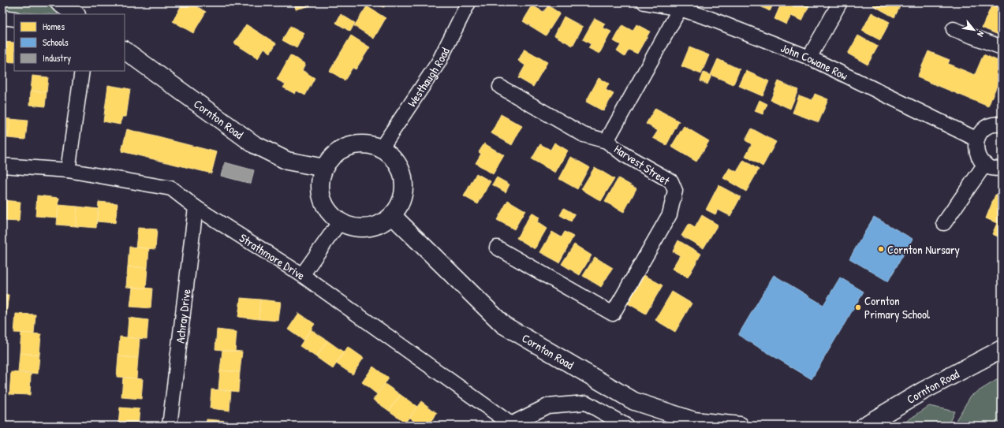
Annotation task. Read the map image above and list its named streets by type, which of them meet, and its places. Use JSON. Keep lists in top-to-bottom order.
{
  "streets": {
    "main road": ["Cornton Road"],
    "street": [
      "John Cowane Row",
      "Westhaugh Road",
      "Harvest Street",
      "Strathmore Drive",
      "Achray Drive"
    ]
  },
  "crossings": [
    ["Westhaugh Road", "Cornton Road"],
    ["Strathmore Drive", "Achray Drive"]
  ],
  "places": ["Cornton Nursary", "Cornton Primary School"],
  "legend": ["Homes", "Schools", "Industry"],
  "north": "bottom right"
}
